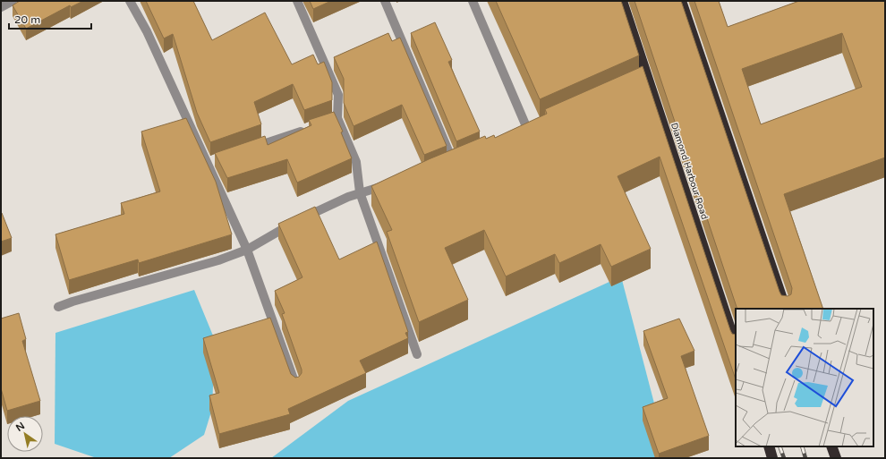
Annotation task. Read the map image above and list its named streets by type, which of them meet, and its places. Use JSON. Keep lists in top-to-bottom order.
{
  "streets": {
    "highway": ["Diamond Harbour Road"]
  },
  "scale_bar": "20 m",
  "north": "top left"
}
